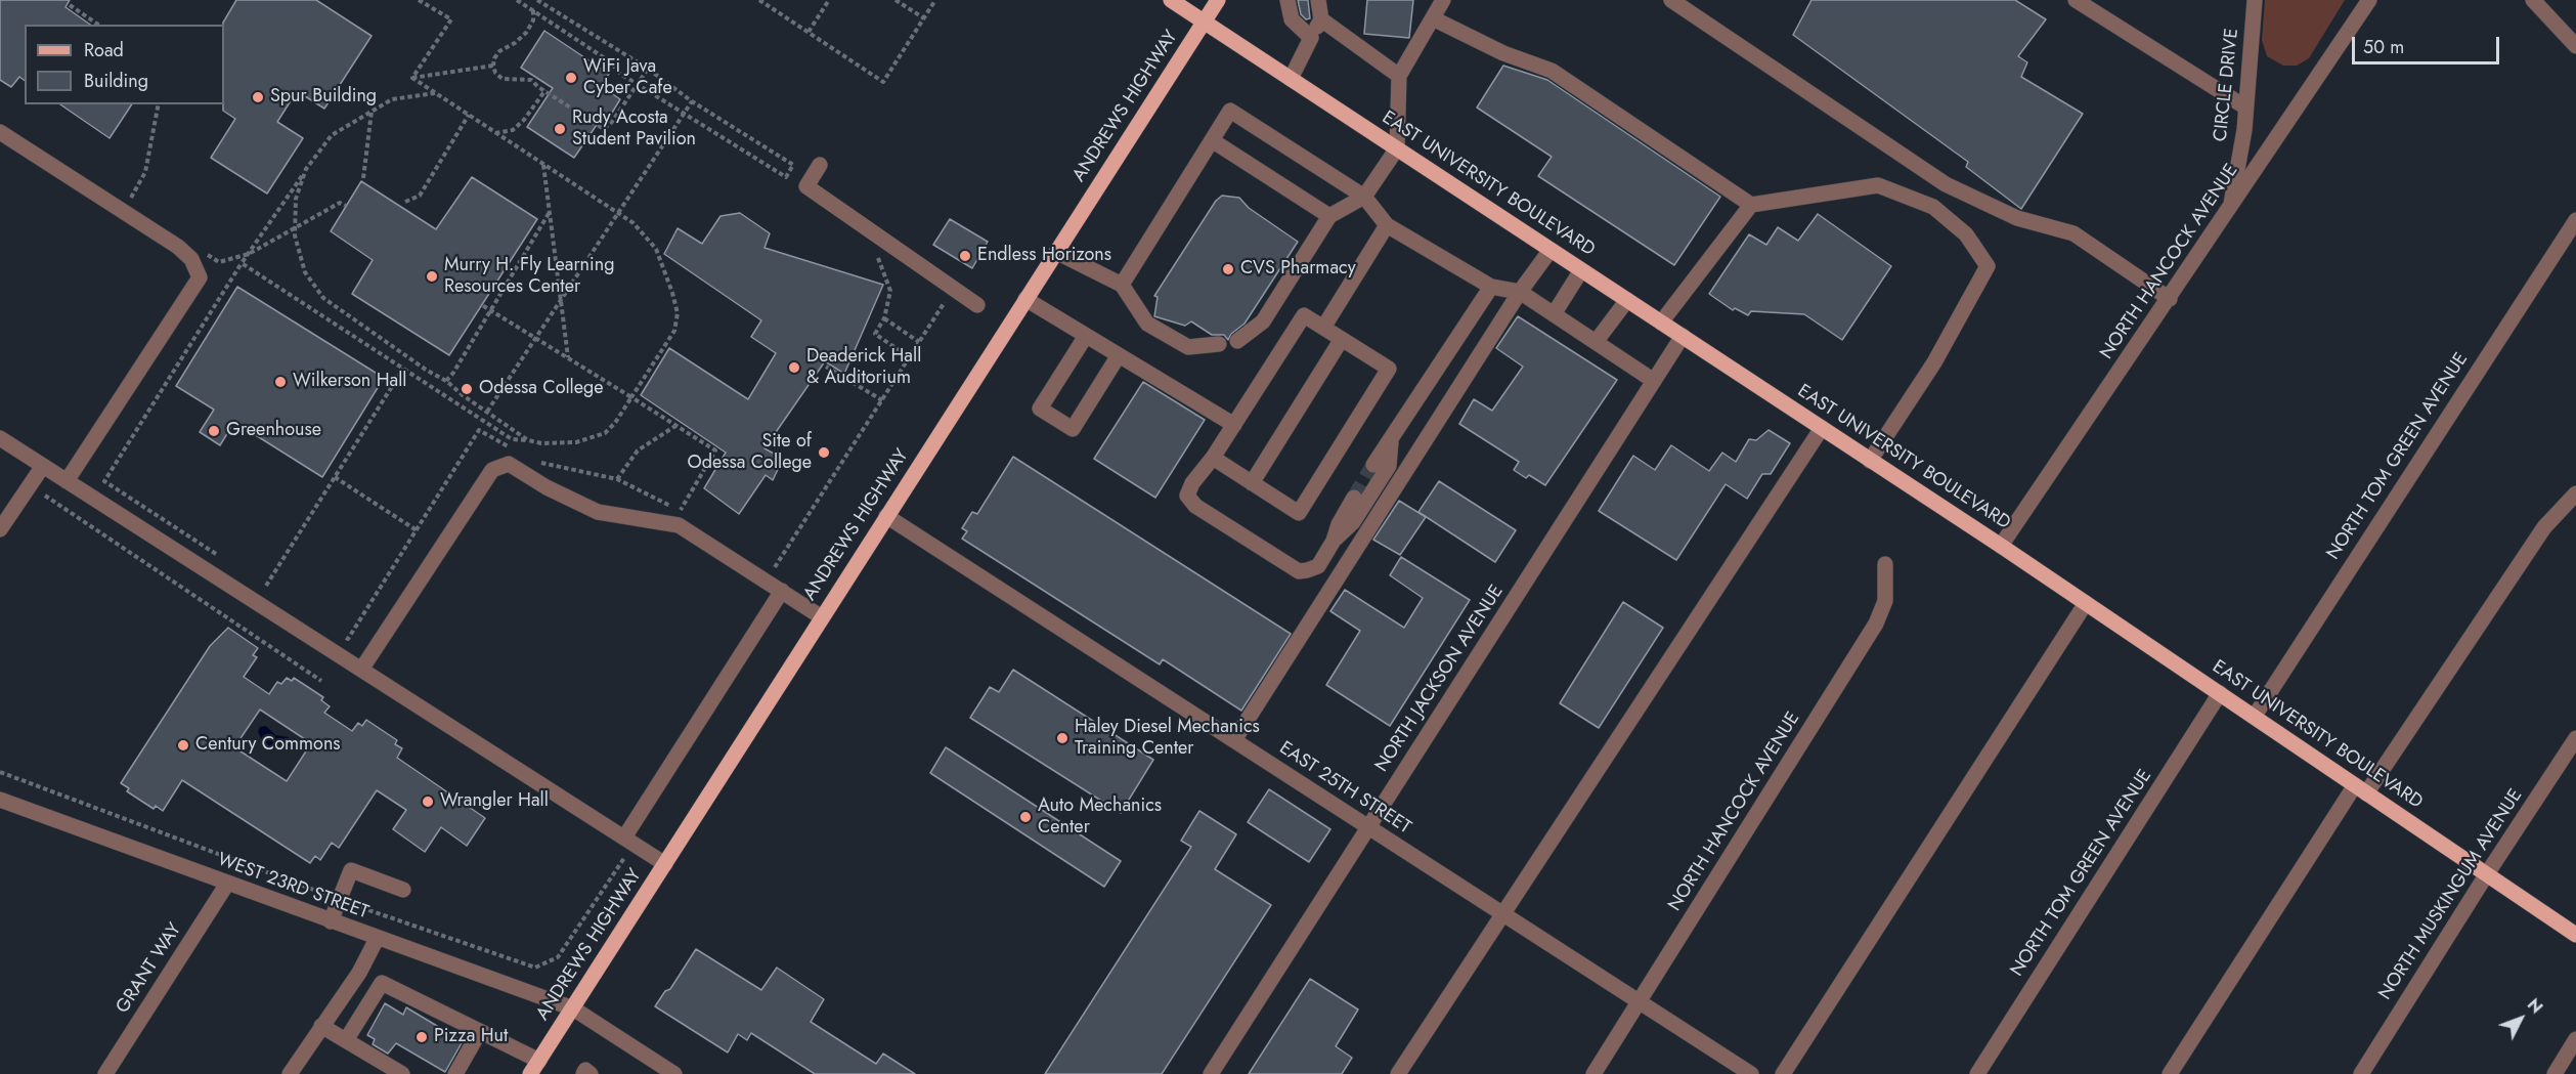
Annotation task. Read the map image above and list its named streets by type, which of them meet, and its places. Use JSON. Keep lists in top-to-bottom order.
{
  "streets": {
    "main road": ["ANDREWS HIGHWAY", "EAST UNIVERSITY BOULEVARD"],
    "street": [
      "CIRCLE DRIVE",
      "NORTH HANCOCK AVENUE",
      "NORTH TOM GREEN AVENUE",
      "NORTH JACKSON AVENUE",
      "EAST 25TH STREET",
      "WEST 23RD STREET",
      "NORTH MUSKINGUM AVENUE",
      "GRANT WAY"
    ]
  },
  "crossings": [
    ["CIRCLE DRIVE", "NORTH HANCOCK AVENUE"],
    ["ANDREWS HIGHWAY", "EAST UNIVERSITY BOULEVARD"],
    ["ANDREWS HIGHWAY", "EAST 25TH STREET"],
    ["ANDREWS HIGHWAY", "WEST 23RD STREET"],
    ["EAST UNIVERSITY BOULEVARD", "NORTH HANCOCK AVENUE"],
    ["EAST UNIVERSITY BOULEVARD", "NORTH TOM GREEN AVENUE"],
    ["EAST UNIVERSITY BOULEVARD", "NORTH JACKSON AVENUE"],
    ["EAST UNIVERSITY BOULEVARD", "NORTH MUSKINGUM AVENUE"],
    ["NORTH HANCOCK AVENUE", "EAST 25TH STREET"],
    ["NORTH JACKSON AVENUE", "EAST 25TH STREET"],
    ["WEST 23RD STREET", "GRANT WAY"]
  ],
  "places": [
    "WiFi Java Cyber Cafe",
    "Spur Building",
    "Rudy Acosta Student Pavilion",
    "Endless Horizons",
    "CVS Pharmacy",
    "Murry H. Fly Learning Resources Center",
    "Deaderick Hall & Auditorium",
    "Wilkerson Hall",
    "Odessa College",
    "Greenhouse",
    "Site of Odessa College",
    "Haley Diesel Mechanics Training Center",
    "Century Commons",
    "Wrangler Hall",
    "Auto Mechanics Center",
    "Pizza Hut"
  ],
  "legend": ["Road", "Building"],
  "scale_bar": "50 m",
  "north": "top right"
}
